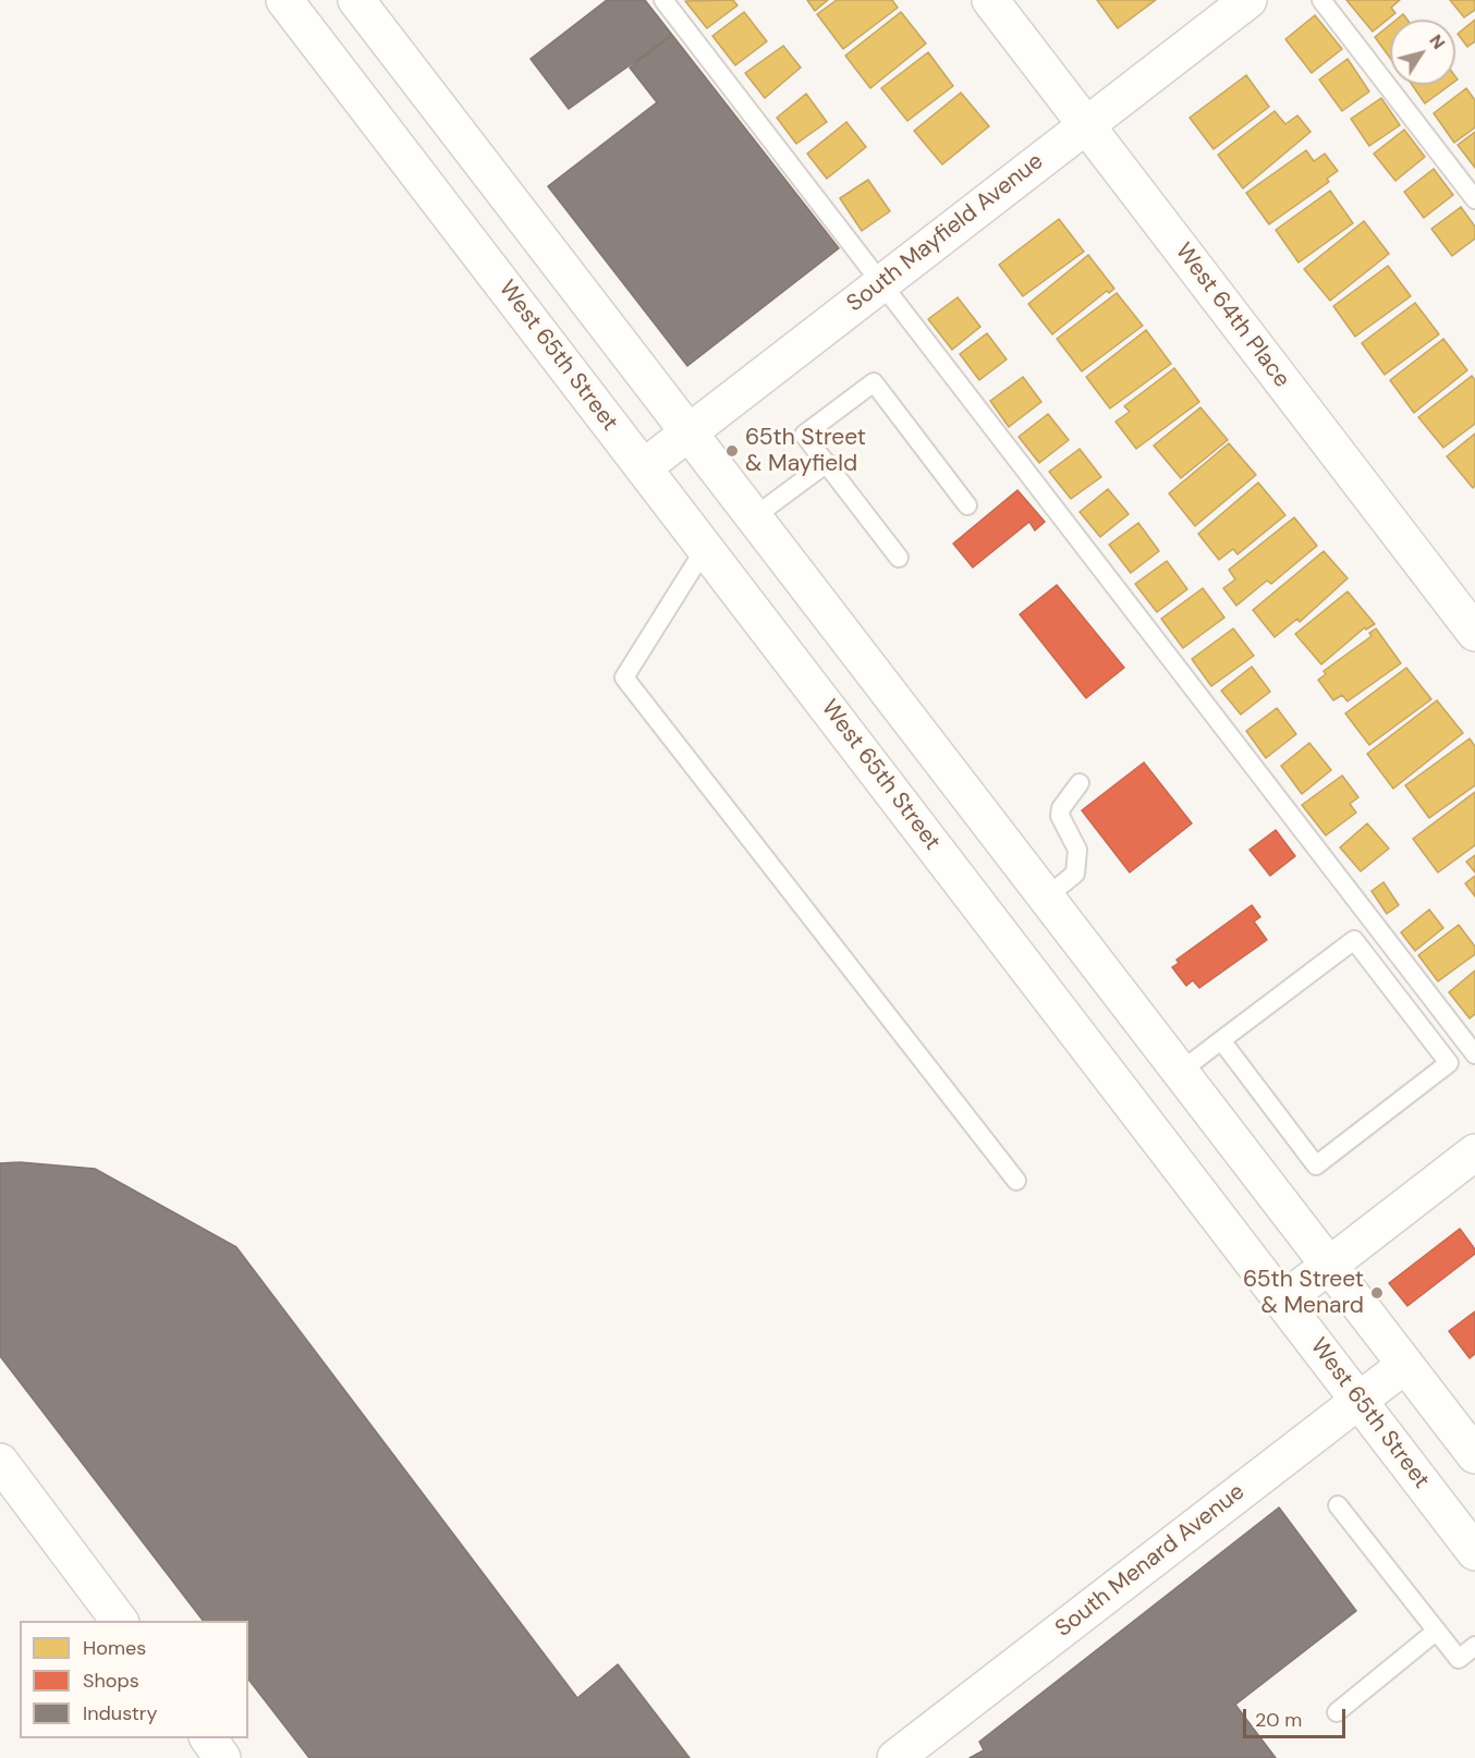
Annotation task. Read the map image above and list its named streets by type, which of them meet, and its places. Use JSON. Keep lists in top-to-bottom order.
{
  "streets": {
    "street": [
      "South Mayfield Avenue",
      "West 64th Place",
      "West 65th Street",
      "South Menard Avenue"
    ]
  },
  "crossings": [
    ["South Mayfield Avenue", "West 64th Place"],
    ["South Mayfield Avenue", "West 65th Street"],
    ["West 65th Street", "South Menard Avenue"]
  ],
  "places": ["65th Street & Mayfield", "65th Street & Menard"],
  "legend": ["Homes", "Shops", "Industry"],
  "scale_bar": "20 m",
  "north": "top right"
}
